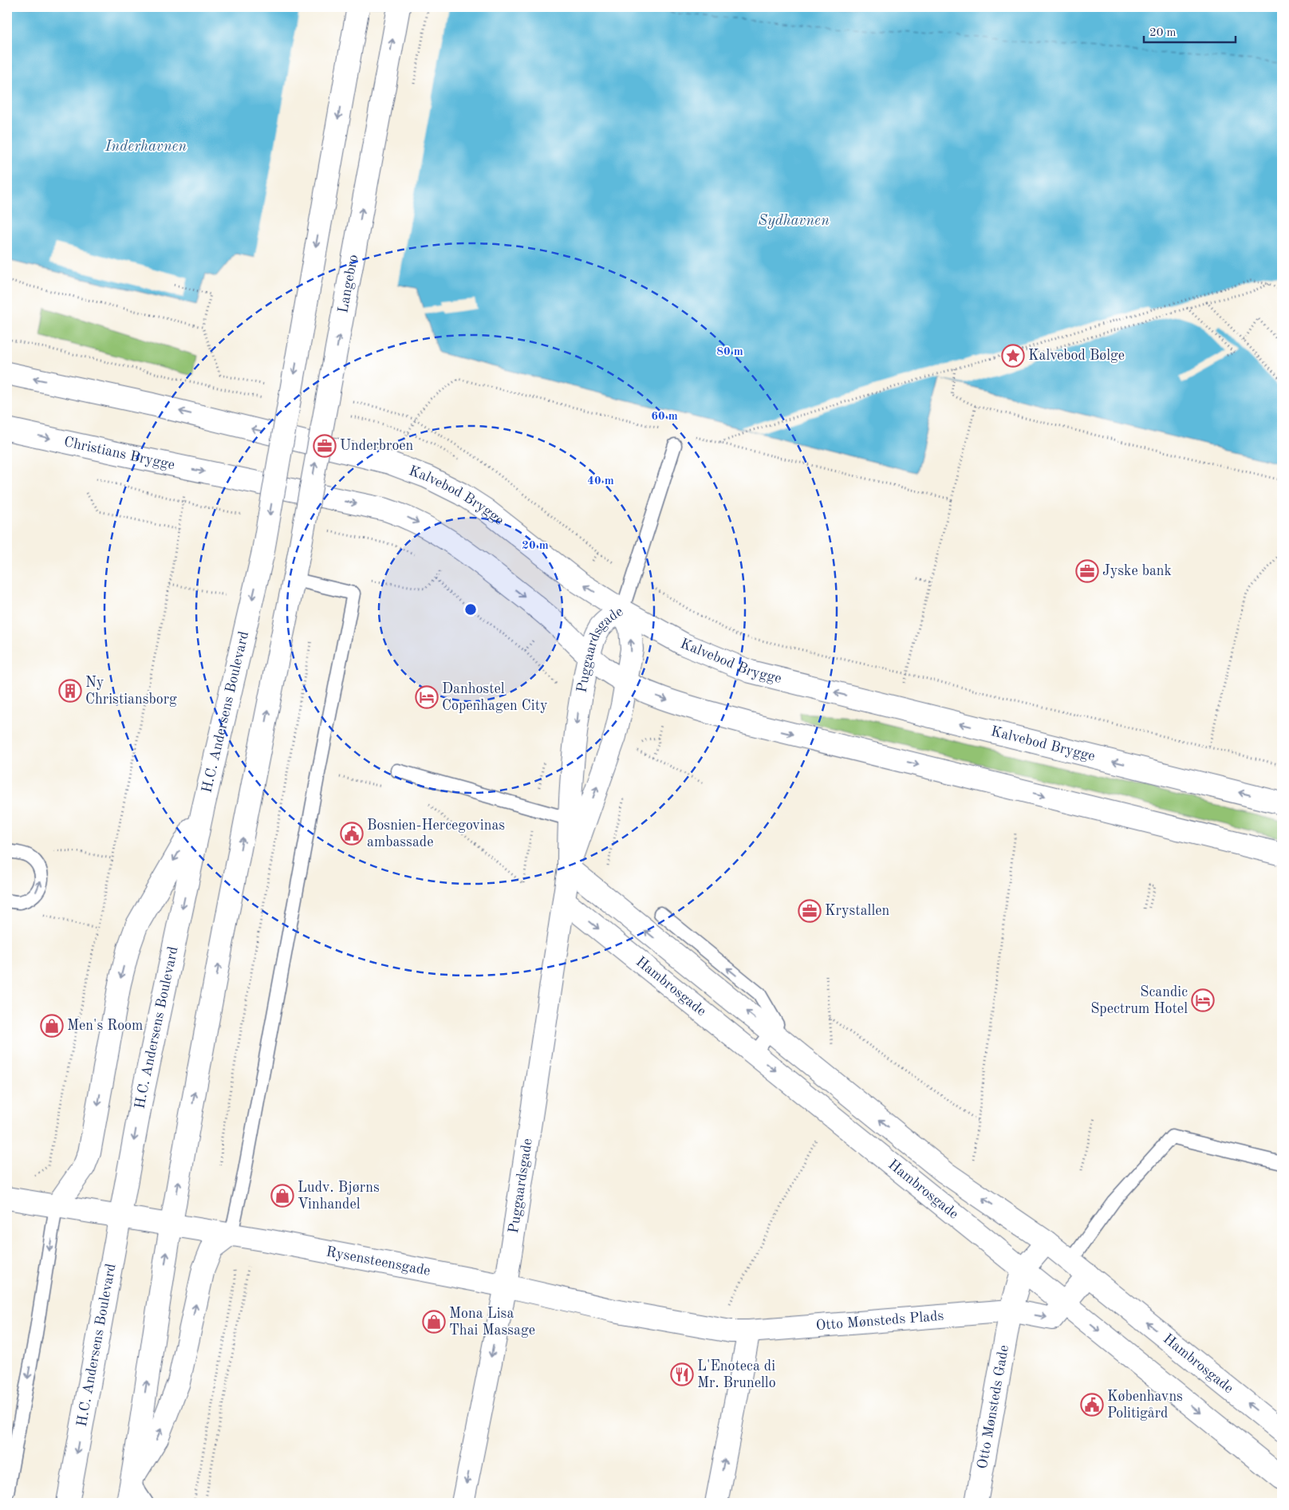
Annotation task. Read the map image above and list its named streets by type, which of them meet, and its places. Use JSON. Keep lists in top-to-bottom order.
{
  "streets": {
    "street": [
      "Langebro",
      "Christians Brygge",
      "Kalvebod Brygge",
      "Puggaardsgade",
      "H.C. Andersens Boulevard",
      "Hambrosgade",
      "Rysensteensgade",
      "Otto Mønsteds Plads",
      "Otto Mønsteds Gade"
    ]
  },
  "crossings": [
    ["Christians Brygge", "Puggaardsgade"],
    ["Kalvebod Brygge", "Puggaardsgade"],
    ["Puggaardsgade", "Hambrosgade"],
    ["Puggaardsgade", "Rysensteensgade"],
    ["H.C. Andersens Boulevard", "Rysensteensgade"],
    ["Hambrosgade", "Otto Mønsteds Plads"],
    ["Rysensteensgade", "Otto Mønsteds Plads"],
    ["Otto Mønsteds Plads", "Otto Mønsteds Gade"]
  ],
  "one_way": ["Langebro", "Christians Brygge"],
  "water": ["Inderhavnen", "Sydhavnen"],
  "places": {
    "place": ["Kalvebod Bølge"],
    "office": ["Underbroen", "Jyske bank", "Krystallen"],
    "building": ["Ny Christiansborg"],
    "hotel": ["Danhostel Copenhagen City", "Scandic Spectrum Hotel"],
    "public building": ["Bosnien-Hercegovinas ambassade", "Københavns Politigård"],
    "shop": ["Men's Room", "Ludv. Bjørns Vinhandel", "Mona Lisa Thai Massage"],
    "restaurant": ["L'Enoteca di Mr. Brunello"]
  },
  "scale_bar": "20 m",
  "rings": [
    "80 m",
    "60 m",
    "40 m",
    "20 m"
  ]
}
